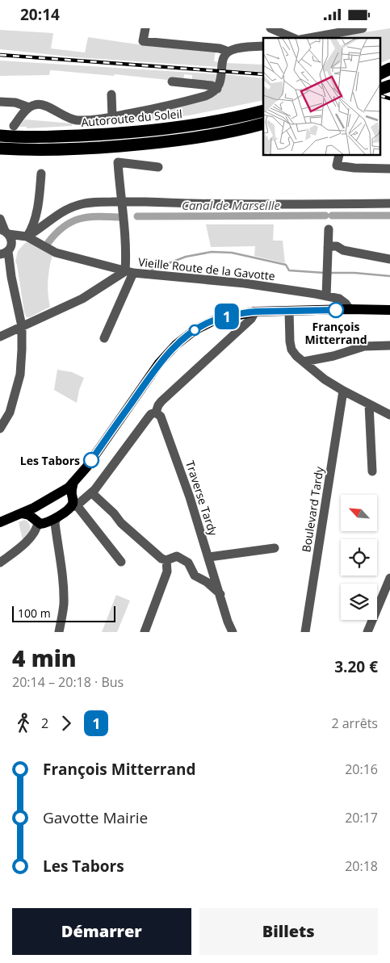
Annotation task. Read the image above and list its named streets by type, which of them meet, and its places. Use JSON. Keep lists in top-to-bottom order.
{
  "streets": {
    "highway": ["Autoroute du Soleil"],
    "street": ["Vieille Route de la Gavotte", "Traverse Tardy", "Boulevard Tardy"]
  },
  "water": ["Canal de Marseille"],
  "places": ["François Mitterrand", "Les Tabors"],
  "lines": ["bus line 1"],
  "scale_bar": "100 m",
  "north": "top left",
  "page": {
    "status": "20:14",
    "on_map": "1",
    "scale": "100 m",
    "heading": ["4 min", "20:14 – 20:18 · Bus", "3.20 €"],
    "legs": ["2", "1", "2 arrêts"],
    "list": [
      {
        "name": "François Mitterrand",
        "value": "20:16"
      },
      {
        "name": "Gavotte Mairie",
        "value": "20:17"
      },
      {
        "name": "Les Tabors",
        "value": "20:18"
      }
    ],
    "buttons": ["Démarrer", "Billets"]
  }
}
